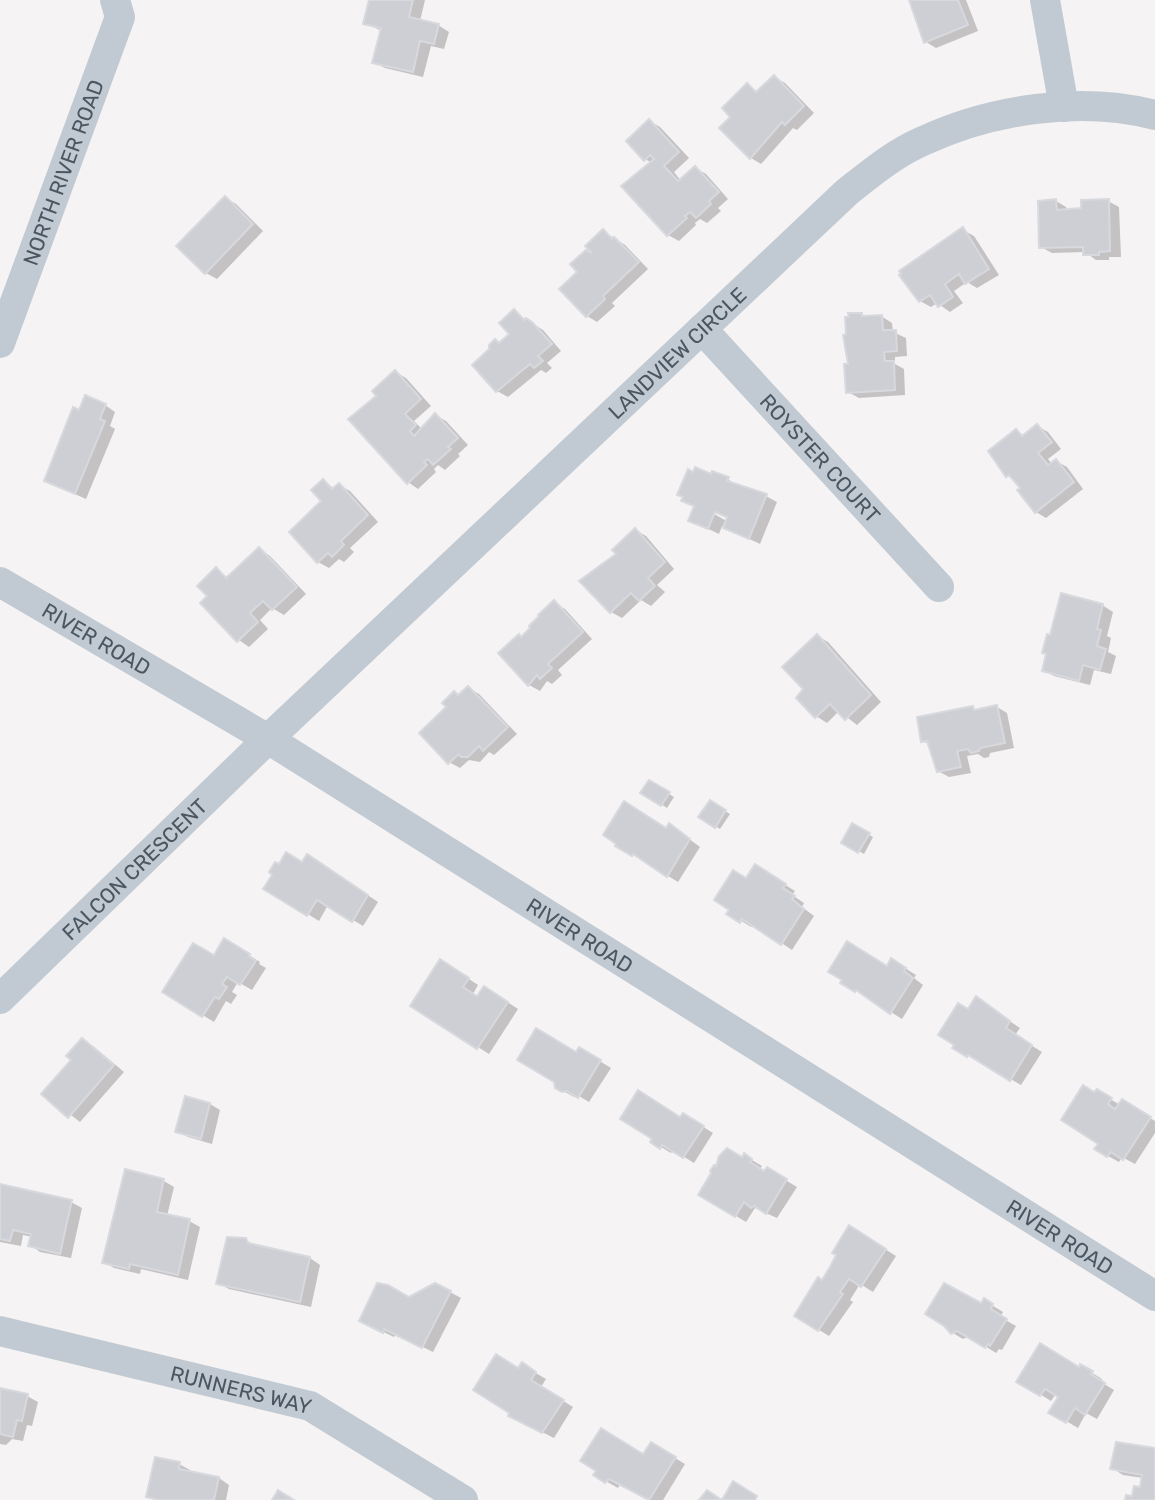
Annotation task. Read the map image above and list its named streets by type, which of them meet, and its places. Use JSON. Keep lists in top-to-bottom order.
{
  "streets": {
    "street": [
      "NORTH RIVER ROAD",
      "LANDVIEW CIRCLE",
      "ROYSTER COURT",
      "RIVER ROAD",
      "FALCON CRESCENT",
      "RUNNERS WAY"
    ]
  },
  "crossings": [
    ["LANDVIEW CIRCLE", "ROYSTER COURT"],
    ["LANDVIEW CIRCLE", "RIVER ROAD"],
    ["LANDVIEW CIRCLE", "FALCON CRESCENT"],
    ["RIVER ROAD", "FALCON CRESCENT"]
  ]
}
